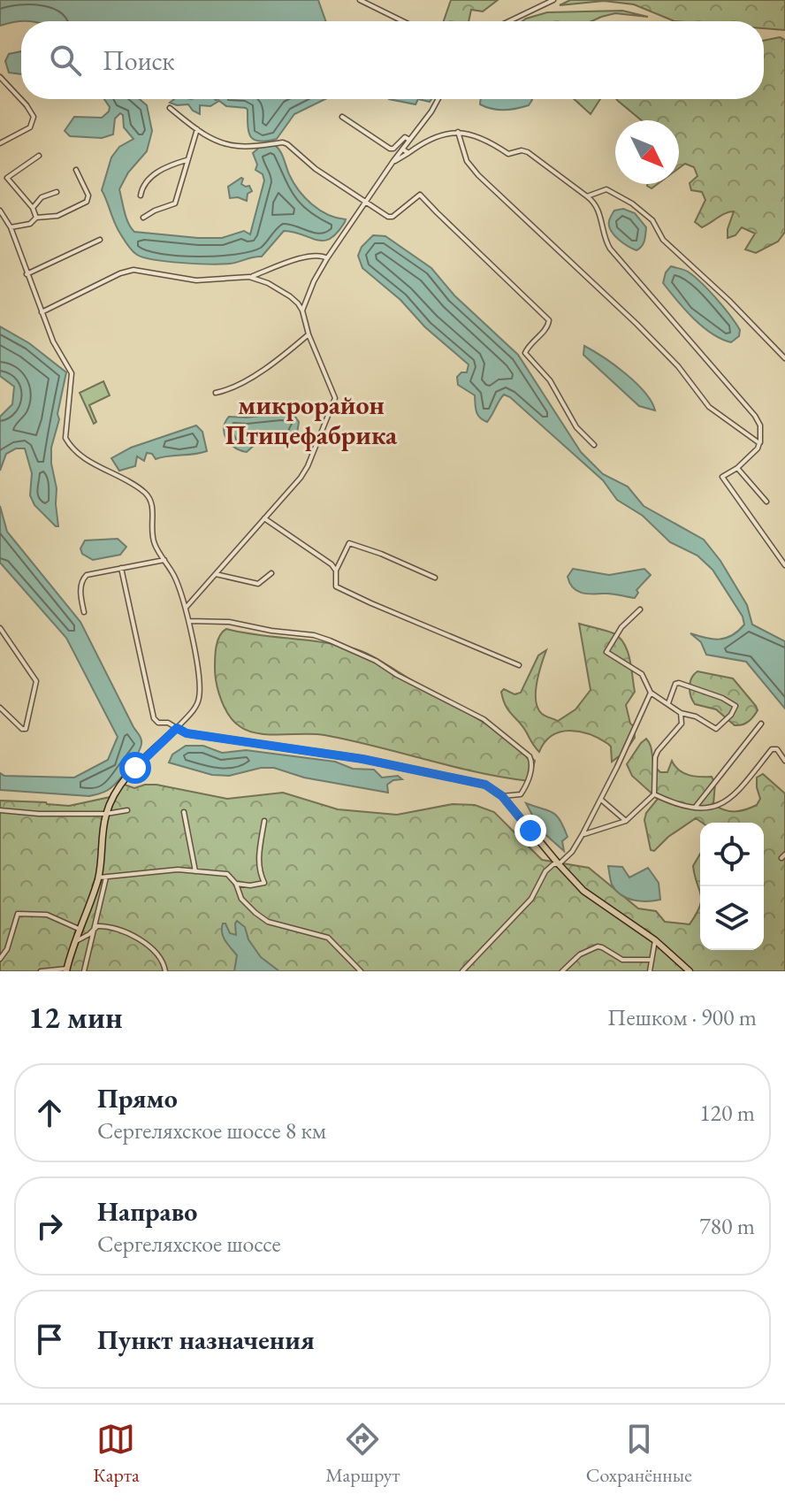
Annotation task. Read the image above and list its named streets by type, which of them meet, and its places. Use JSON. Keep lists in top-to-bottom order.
{
  "districts": ["микрорайон Птицефабрика"],
  "north": "bottom right",
  "page": {
    "search": "Поиск",
    "heading": ["12 мин", "Пешком · 900 m"],
    "list": [
      ["Прямо", "Сергеляхское шоссе 8 км", "120 m"],
      ["Направо", "Сергеляхское шоссе", "780 m"],
      "Пункт назначения"
    ],
    "nav": ["Карта", "Маршрут", "Сохранённые"]
  }
}
